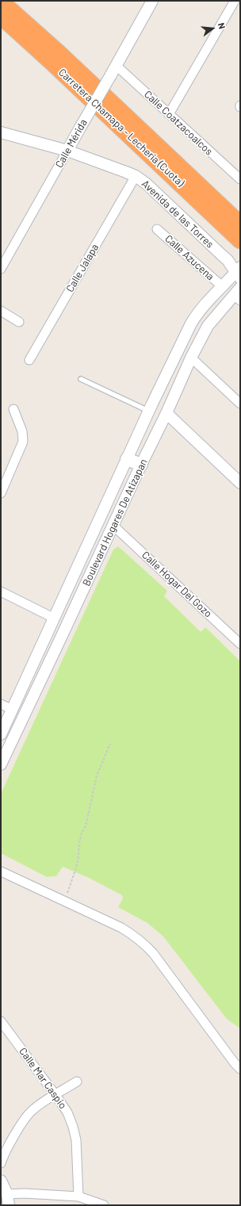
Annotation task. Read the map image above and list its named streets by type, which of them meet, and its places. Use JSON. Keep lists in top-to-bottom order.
{
  "streets": {
    "highway": ["Carretera Chamapa - Lechería (Cuota)"],
    "street": [
      "Calle Coatzacoalcos",
      "Calle Mérida",
      "Avenida de las Torres",
      "Calle Azucena",
      "Calle Jalapa",
      "Boulevard Hogares De Atizapan",
      "Calle Hogar Del Gozo",
      "Calle Mar Caspio"
    ]
  },
  "crossings": [
    ["Calle Coatzacoalcos", "Calle Mérida"],
    ["Calle Mérida", "Avenida de las Torres"],
    ["Avenida de las Torres", "Calle Jalapa"],
    ["Avenida de las Torres", "Boulevard Hogares De Atizapan"],
    ["Calle Azucena", "Boulevard Hogares De Atizapan"],
    ["Boulevard Hogares De Atizapan", "Calle Hogar Del Gozo"]
  ],
  "north": "right"
}
